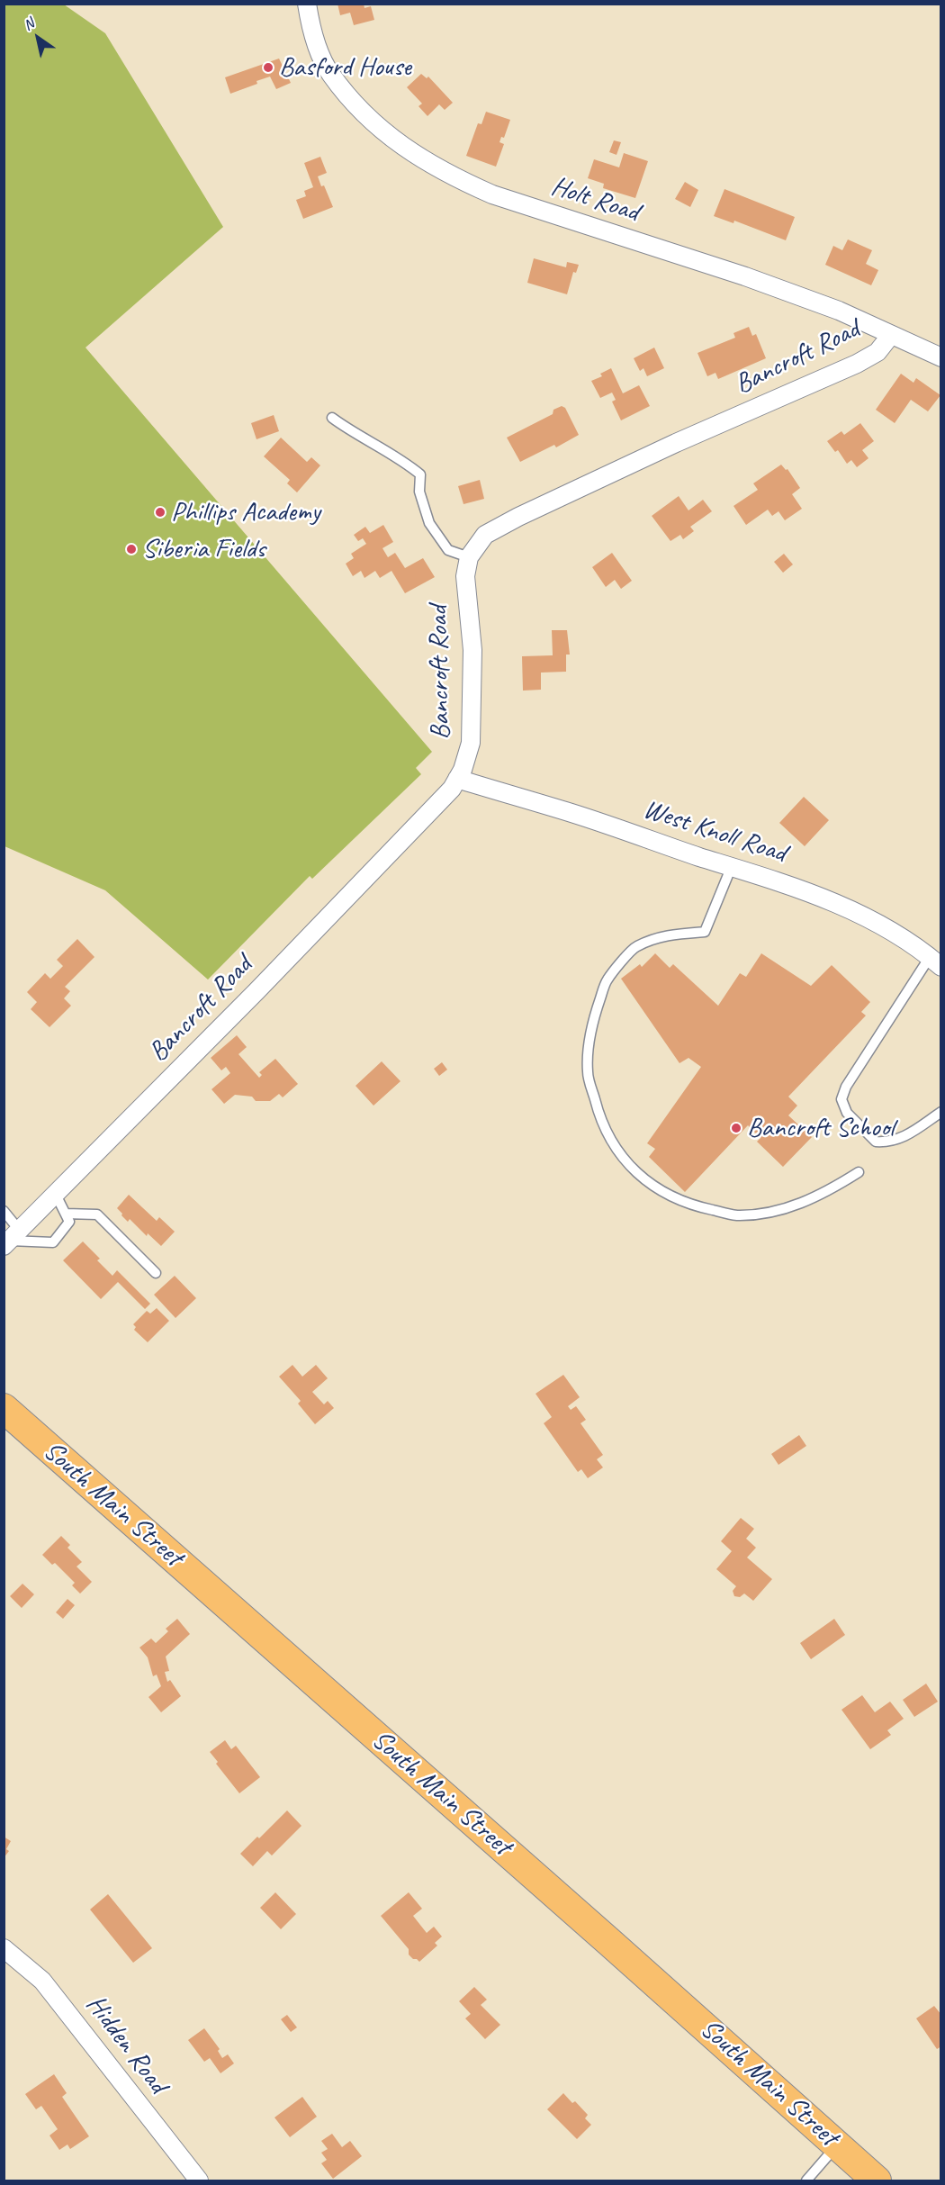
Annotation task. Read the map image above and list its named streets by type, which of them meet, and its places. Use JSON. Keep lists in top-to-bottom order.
{
  "streets": {
    "main road": ["South Main Street"],
    "street": [
      "Holt Road",
      "Bancroft Road",
      "West Knoll Road",
      "Hidden Road"
    ]
  },
  "crossings": [
    ["Holt Road", "Bancroft Road"],
    ["Bancroft Road", "West Knoll Road"]
  ],
  "places": [
    "Basford House",
    "Phillips Academy",
    "Siberia Fields",
    "Bancroft School"
  ],
  "north": "top left"
}
